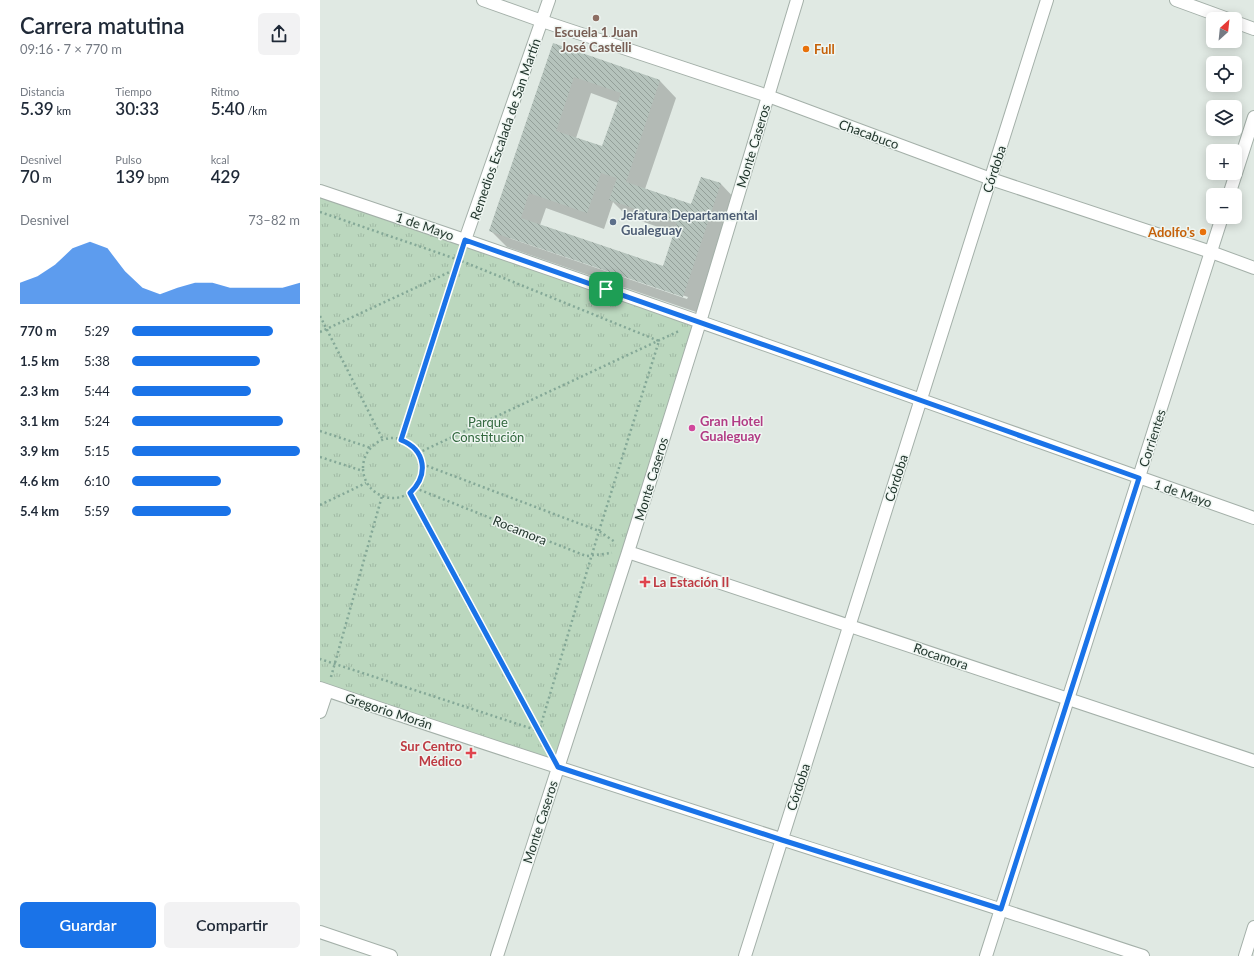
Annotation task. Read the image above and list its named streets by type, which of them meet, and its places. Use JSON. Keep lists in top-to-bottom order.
{
  "streets": {
    "street": [
      "Remedios Escalada de San Martín",
      "Chacabuco",
      "Monte Caseros",
      "Córdoba",
      "1 de Mayo",
      "Corrientes",
      "Rocamora",
      "Gregorio Morán"
    ]
  },
  "crossings": [
    ["Remedios Escalada de San Martín", "Chacabuco"],
    ["Remedios Escalada de San Martín", "1 de Mayo"],
    ["Chacabuco", "Monte Caseros"],
    ["Chacabuco", "Córdoba"],
    ["Chacabuco", "Corrientes"],
    ["Monte Caseros", "1 de Mayo"],
    ["Monte Caseros", "Rocamora"],
    ["Monte Caseros", "Gregorio Morán"],
    ["Córdoba", "1 de Mayo"],
    ["Córdoba", "Rocamora"],
    ["Córdoba", "Gregorio Morán"],
    ["1 de Mayo", "Corrientes"],
    ["Corrientes", "Rocamora"],
    ["Corrientes", "Gregorio Morán"]
  ],
  "parks": ["Parque Constitución"],
  "places": {
    "other": [
      "Escuela 1 Juan José Castelli",
      "Full",
      "Jefatura Departamental Gualeguay",
      "Adolfo's",
      "Gran Hotel Gualeguay"
    ],
    "health": ["La Estación II", "Sur Centro Médico"]
  },
  "north": "top right",
  "page": {
    "heading": ["Carrera matutina", "09:16 · 7 × 770 m"],
    "map_buttons": ["+", "−"],
    "stats": [
      ["Distancia", "5.39 km"],
      ["Tiempo", "30:33"],
      ["Ritmo", "5:40 /km"],
      ["Desnivel", "70 m"],
      ["Pulso", "139 bpm"],
      ["kcal", "429"]
    ],
    "chart": ["Desnivel", "73–82 m"],
    "list": [
      {
        "name": "770 m",
        "note": "5:29"
      },
      {
        "name": "1.5 km",
        "note": "5:38"
      },
      {
        "name": "2.3 km",
        "note": "5:44"
      },
      {
        "name": "3.1 km",
        "note": "5:24"
      },
      {
        "name": "3.9 km",
        "note": "5:15"
      },
      {
        "name": "4.6 km",
        "note": "6:10"
      },
      {
        "name": "5.4 km",
        "note": "5:59"
      }
    ],
    "buttons": ["Guardar", "Compartir"]
  }
}
